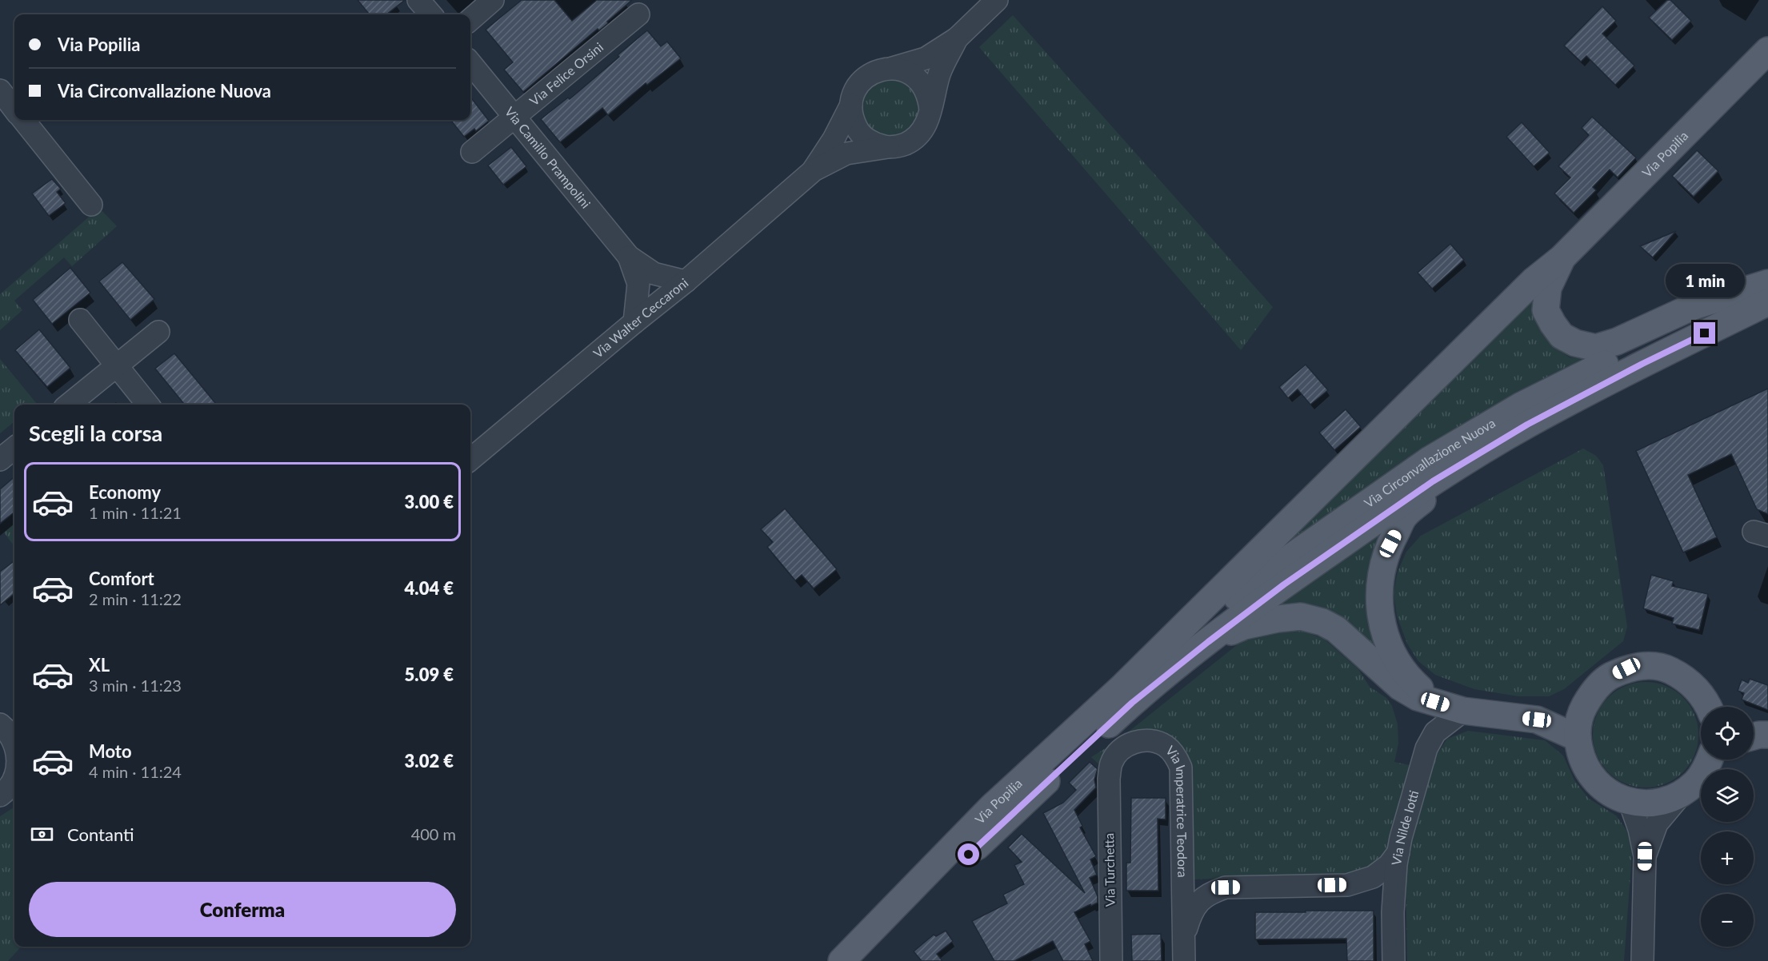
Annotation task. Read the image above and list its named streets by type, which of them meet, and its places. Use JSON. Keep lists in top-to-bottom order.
{
  "streets": {
    "main road": ["Via Popilia", "Via Circonvallazione Nuova"],
    "street": [
      "Via Felice Orsini",
      "Via Camillo Prampolini",
      "Via Walter Ceccaroni",
      "Via Imperatrice Teodora",
      "Via Nilde Iotti",
      "Via Turchetta"
    ]
  },
  "crossings": [
    ["Via Felice Orsini", "Via Camillo Prampolini"],
    ["Via Popilia", "Via Circonvallazione Nuova"],
    ["Via Camillo Prampolini", "Via Walter Ceccaroni"],
    ["Via Imperatrice Teodora", "Via Nilde Iotti"],
    ["Via Imperatrice Teodora", "Via Turchetta"]
  ],
  "page": {
    "banner": ["Via Popilia", "Via Circonvallazione Nuova"],
    "bubble": "1 min",
    "heading": "Scegli la corsa",
    "list": [
      {
        "name": "Economy",
        "note": "1 min · 11:21",
        "value": "3.00 €"
      },
      {
        "name": "Comfort",
        "note": "2 min · 11:22",
        "value": "4.04 €"
      },
      {
        "name": "XL",
        "note": "3 min · 11:23",
        "value": "5.09 €"
      },
      {
        "name": "Moto",
        "note": "4 min · 11:24",
        "value": "3.02 €"
      }
    ],
    "map_buttons": ["+", "−"],
    "pay": ["Contanti", "400 m"],
    "buttons": "Conferma"
  }
}
